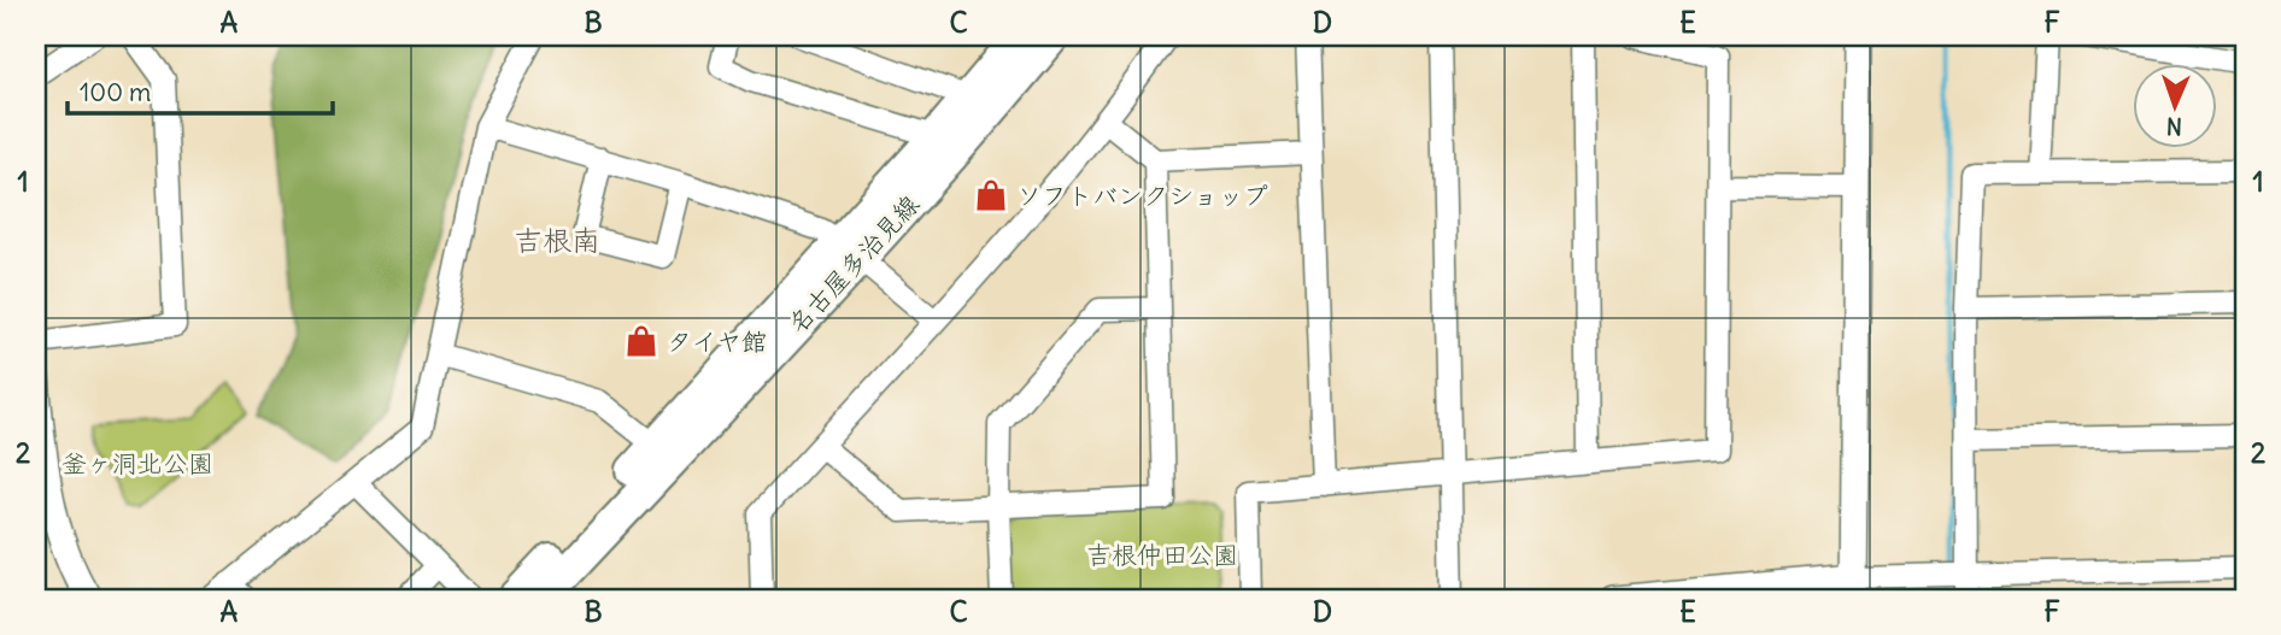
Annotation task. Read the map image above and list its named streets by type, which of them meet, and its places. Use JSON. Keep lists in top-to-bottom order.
{
  "streets": {
    "main road": ["名古屋多治見線"]
  },
  "districts": ["吉根南"],
  "parks": ["釜ヶ洞北公園", "吉根仲田公園"],
  "places": {
    "shop": ["ソフトバンクショップ", "タイヤ館"]
  },
  "scale_bar": "100 m",
  "north": "bottom",
  "grid": {
    "columns": [
      "A",
      "B",
      "C",
      "D",
      "E",
      "F"
    ],
    "rows": ["1", "2"]
  }
}
